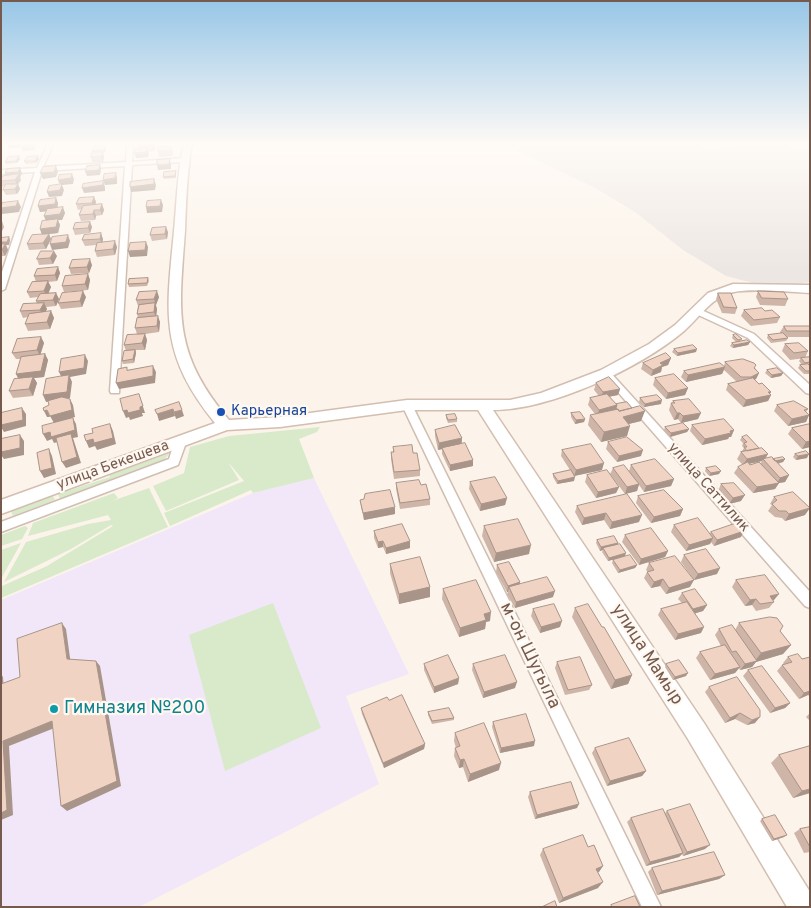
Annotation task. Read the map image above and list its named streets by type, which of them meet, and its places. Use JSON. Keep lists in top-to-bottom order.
{
  "streets": {
    "main road": ["улица Бекешева"],
    "street": ["улица Саттилик", "улица Мамыр", "м-он Шугыла"]
  },
  "crossings": [
    ["улица Бекешева", "улица Саттилик"],
    ["улица Бекешева", "улица Мамыр"],
    ["улица Бекешева", "м-он Шугыла"]
  ],
  "places": ["Карьерная", "Гимназия №200"]
}
